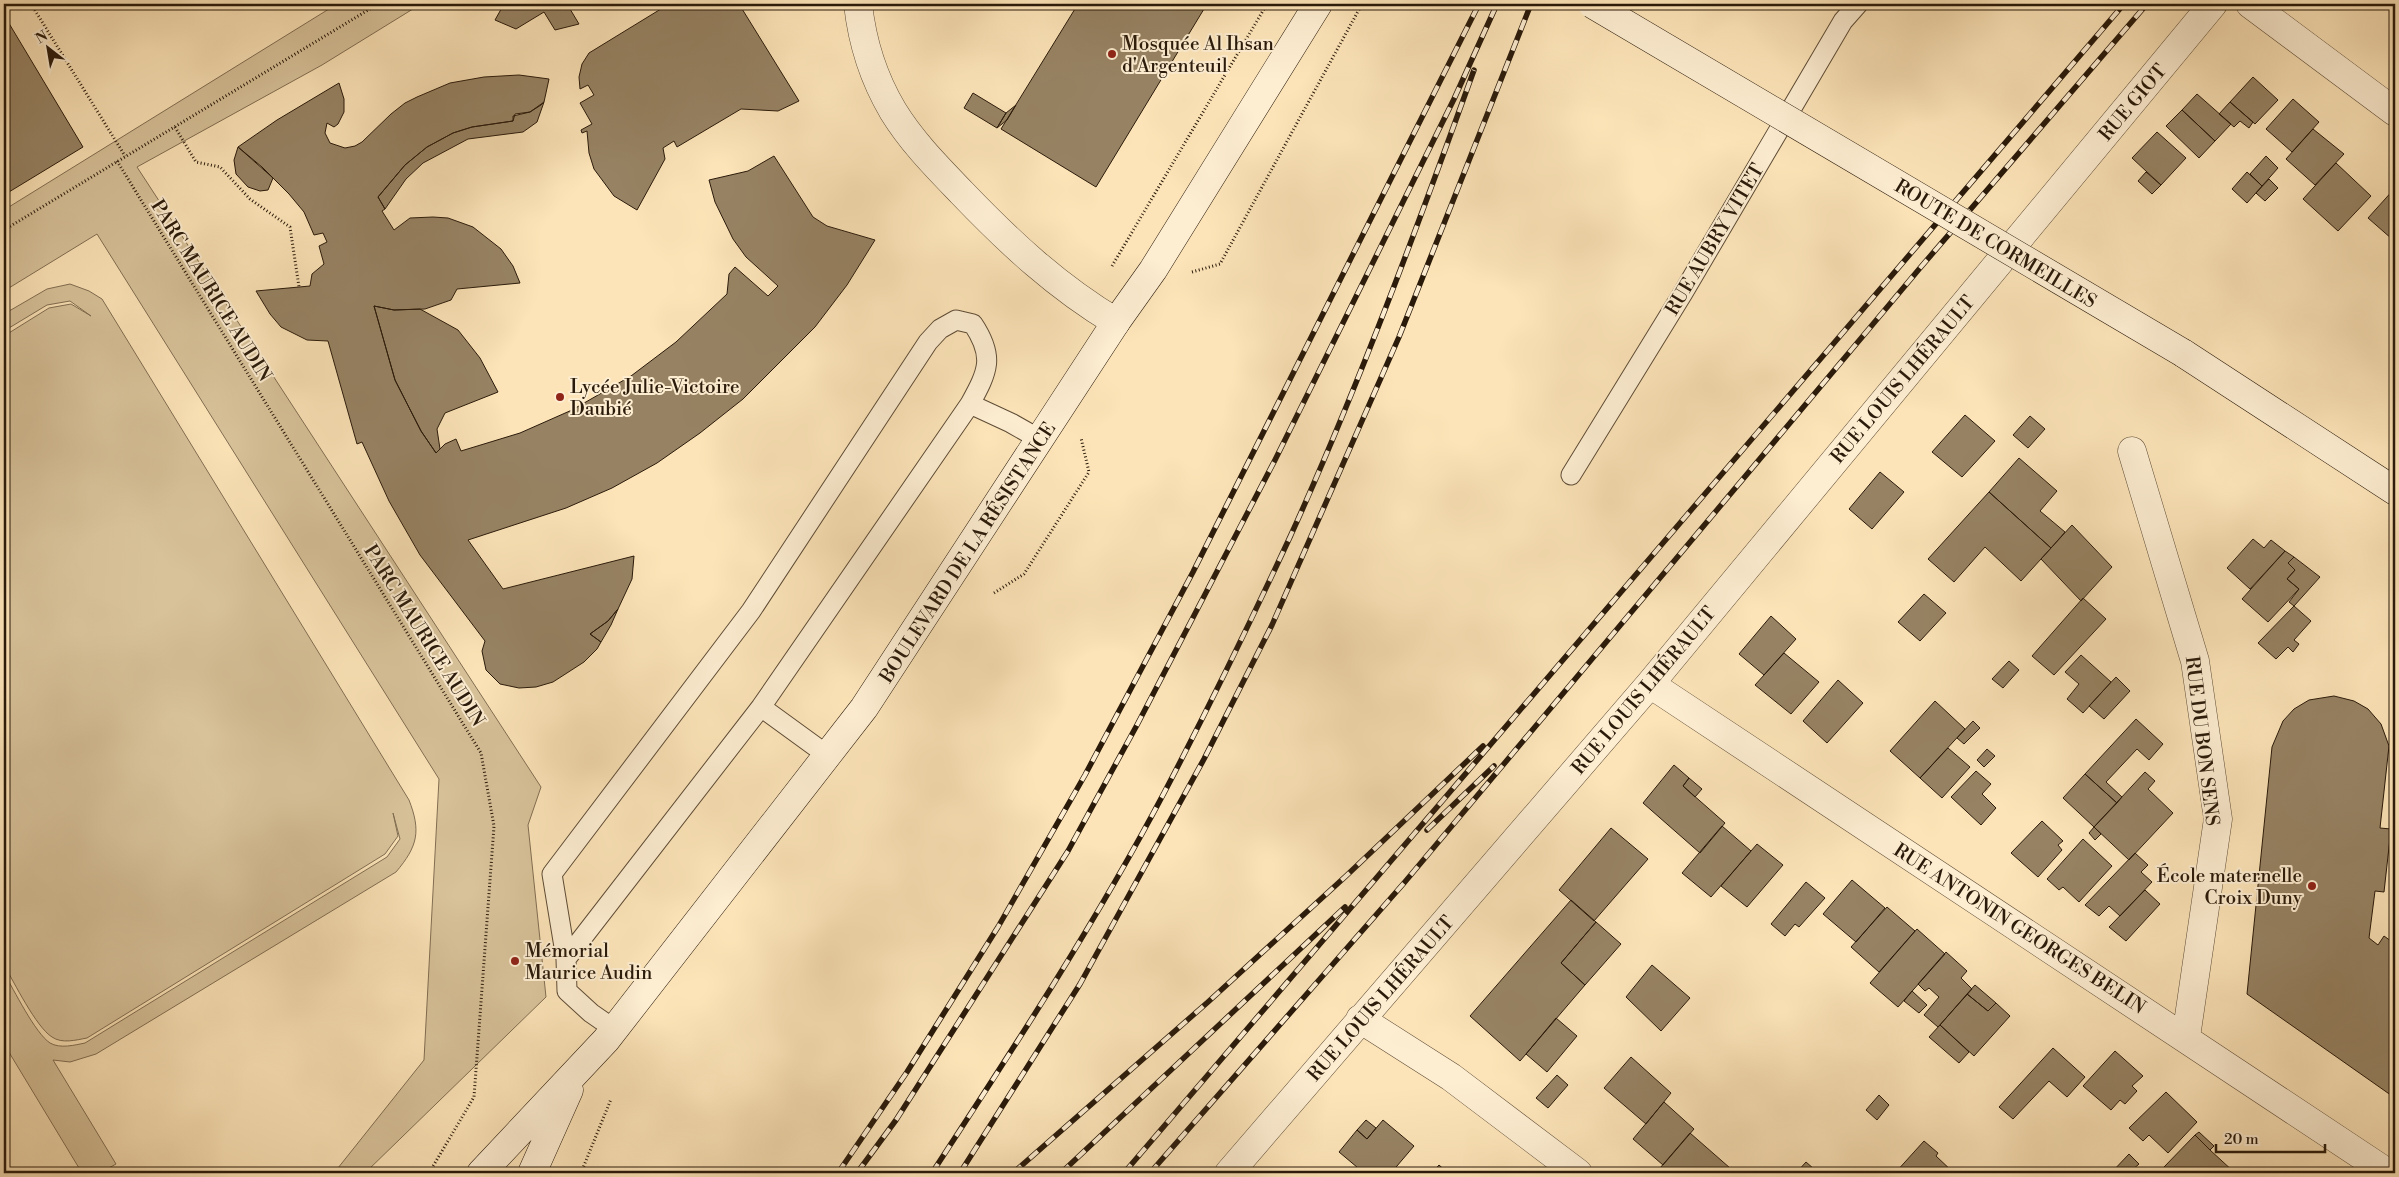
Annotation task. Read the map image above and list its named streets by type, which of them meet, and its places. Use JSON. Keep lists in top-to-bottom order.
{
  "streets": {
    "street": [
      "RUE GIOT",
      "ROUTE DE CORMEILLES",
      "RUE LOUIS LHÉRAULT",
      "BOULEVARD DE LA RÉSISTANCE",
      "RUE DU BON SENS",
      "RUE ANTONIN GEORGES BELIN"
    ],
    "lane": ["RUE AUBRY VITET"],
    "path": ["PARC MAURICE AUDIN"]
  },
  "crossings": [
    ["RUE GIOT", "RUE LOUIS LHÉRAULT"],
    ["RUE LOUIS LHÉRAULT", "RUE ANTONIN GEORGES BELIN"],
    ["RUE DU BON SENS", "RUE ANTONIN GEORGES BELIN"]
  ],
  "places": [
    "Mosquée Al Ihsan d'Argenteuil",
    "Lycée Julie-Victoire Daubié",
    "École maternelle Croix Duny",
    "Mémorial Maurice Audin"
  ],
  "scale_bar": "20 m",
  "north": "top left"
}
